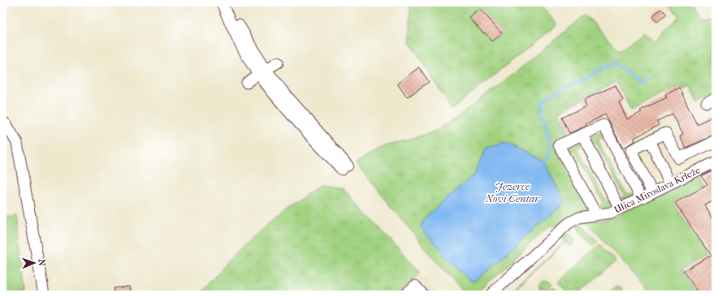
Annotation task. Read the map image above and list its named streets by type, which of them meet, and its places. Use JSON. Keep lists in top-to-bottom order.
{
  "streets": {
    "street": ["Ulica Miroslava Krleže"]
  },
  "water": ["Jezerce Novi Centar"],
  "north": "right"
}
